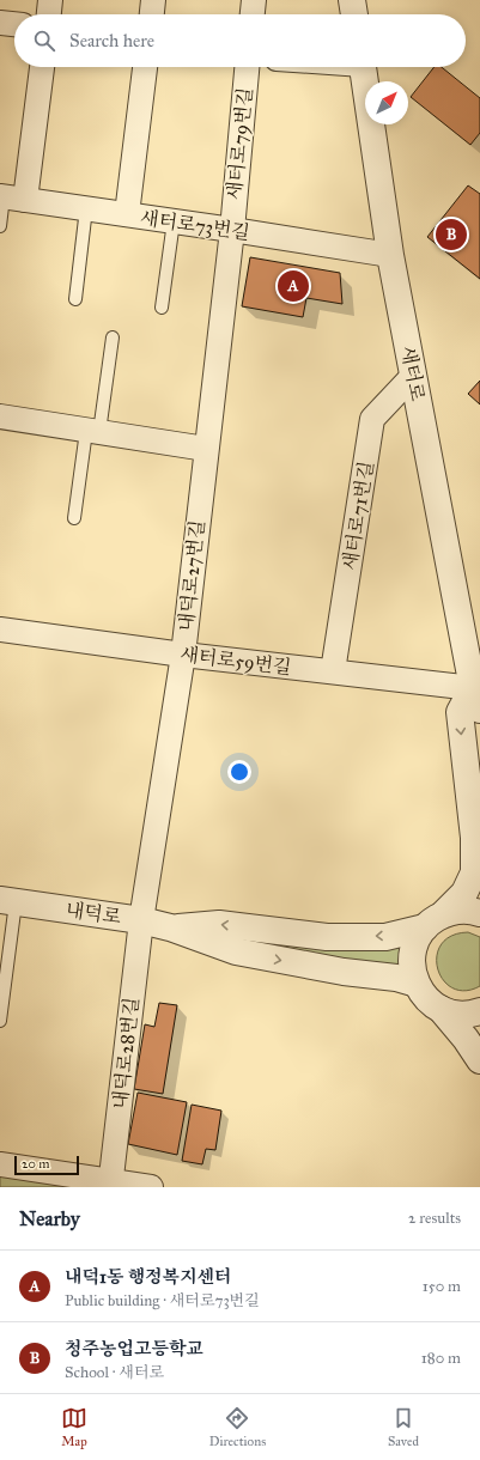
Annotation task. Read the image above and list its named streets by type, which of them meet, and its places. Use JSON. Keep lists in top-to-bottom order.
{
  "streets": {
    "street": [
      "새터로79번길",
      "새터로73번길",
      "새터로",
      "새터로71번길",
      "내덕로27번길",
      "새터로59번길",
      "내덕로",
      "내덕로28번길"
    ]
  },
  "crossings": [
    ["새터로79번길", "새터로73번길"],
    ["새터로79번길", "내덕로27번길"],
    ["새터로73번길", "새터로"],
    ["새터로73번길", "내덕로27번길"],
    ["새터로", "새터로71번길"],
    ["새터로", "새터로59번길"],
    ["새터로71번길", "새터로59번길"],
    ["내덕로27번길", "새터로59번길"],
    ["내덕로27번길", "내덕로"],
    ["내덕로27번길", "내덕로28번길"],
    ["내덕로", "내덕로28번길"]
  ],
  "scale_bar": "20 m",
  "north": "top right",
  "page": {
    "search": "Search here",
    "pins": ["B", "A"],
    "scale": "20 m",
    "heading": ["Nearby", "2 results"],
    "list": [
      {
        "mark": "A",
        "name": "내덕1동 행정복지센터",
        "note": "Public building · 새터로73번길",
        "value": "150 m"
      },
      {
        "mark": "B",
        "name": "청주농업고등학교",
        "note": "School · 새터로",
        "value": "180 m"
      }
    ],
    "nav": ["Map", "Directions", "Saved"]
  }
}
